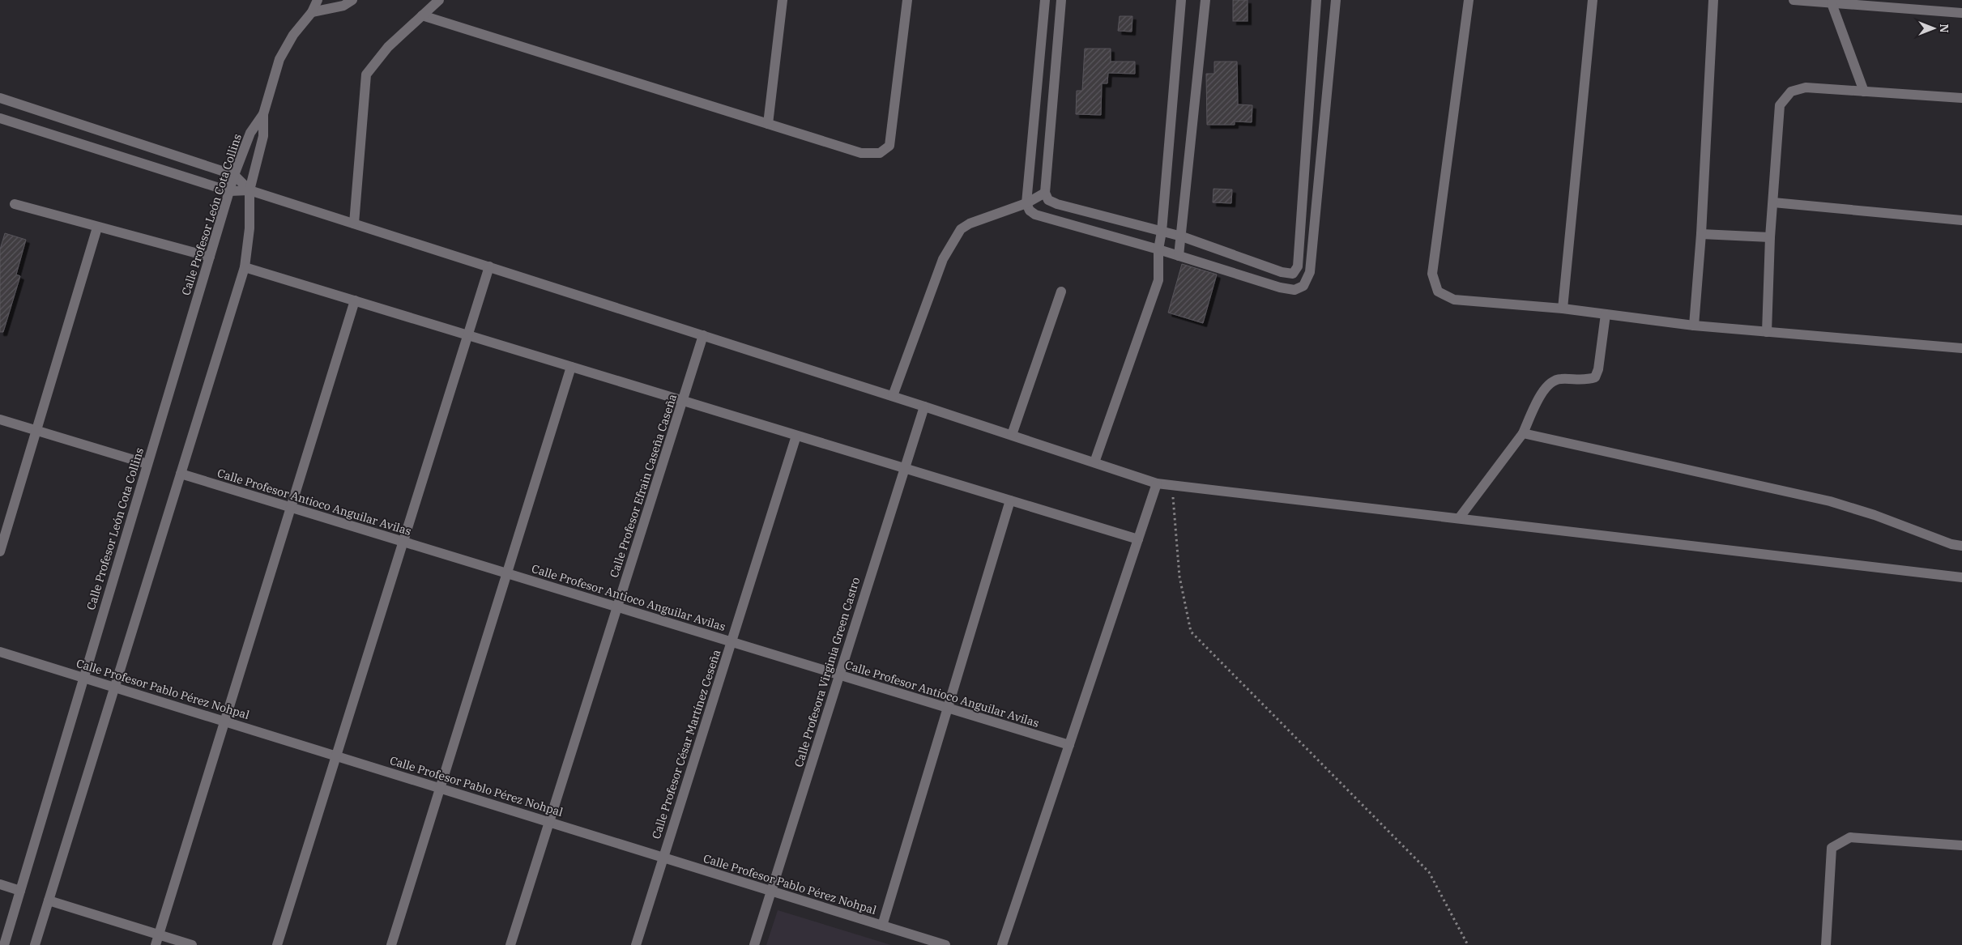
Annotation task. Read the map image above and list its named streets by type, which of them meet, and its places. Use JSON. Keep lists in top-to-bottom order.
{
  "streets": {
    "street": [
      "Calle Profesor León Cota Collins",
      "Calle Profesor Efrain Caseña Caseña",
      "Calle Profesor Antioco Anguilar Avilas",
      "Calle Profesora Virginia Green Castro",
      "Calle Profesor Pablo Pérez Nohpal",
      "Calle Profesor César Martínez Ceseña"
    ]
  },
  "crossings": [
    ["Calle Profesor León Cota Collins", "Calle Profesor Pablo Pérez Nohpal"],
    ["Calle Profesor Efrain Caseña Caseña", "Calle Profesor Antioco Anguilar Avilas"],
    ["Calle Profesor Efrain Caseña Caseña", "Calle Profesor Pablo Pérez Nohpal"],
    ["Calle Profesor Antioco Anguilar Avilas", "Calle Profesora Virginia Green Castro"],
    ["Calle Profesor Antioco Anguilar Avilas", "Calle Profesor César Martínez Ceseña"],
    ["Calle Profesora Virginia Green Castro", "Calle Profesor Pablo Pérez Nohpal"],
    ["Calle Profesor Pablo Pérez Nohpal", "Calle Profesor César Martínez Ceseña"]
  ],
  "north": "right"
}
